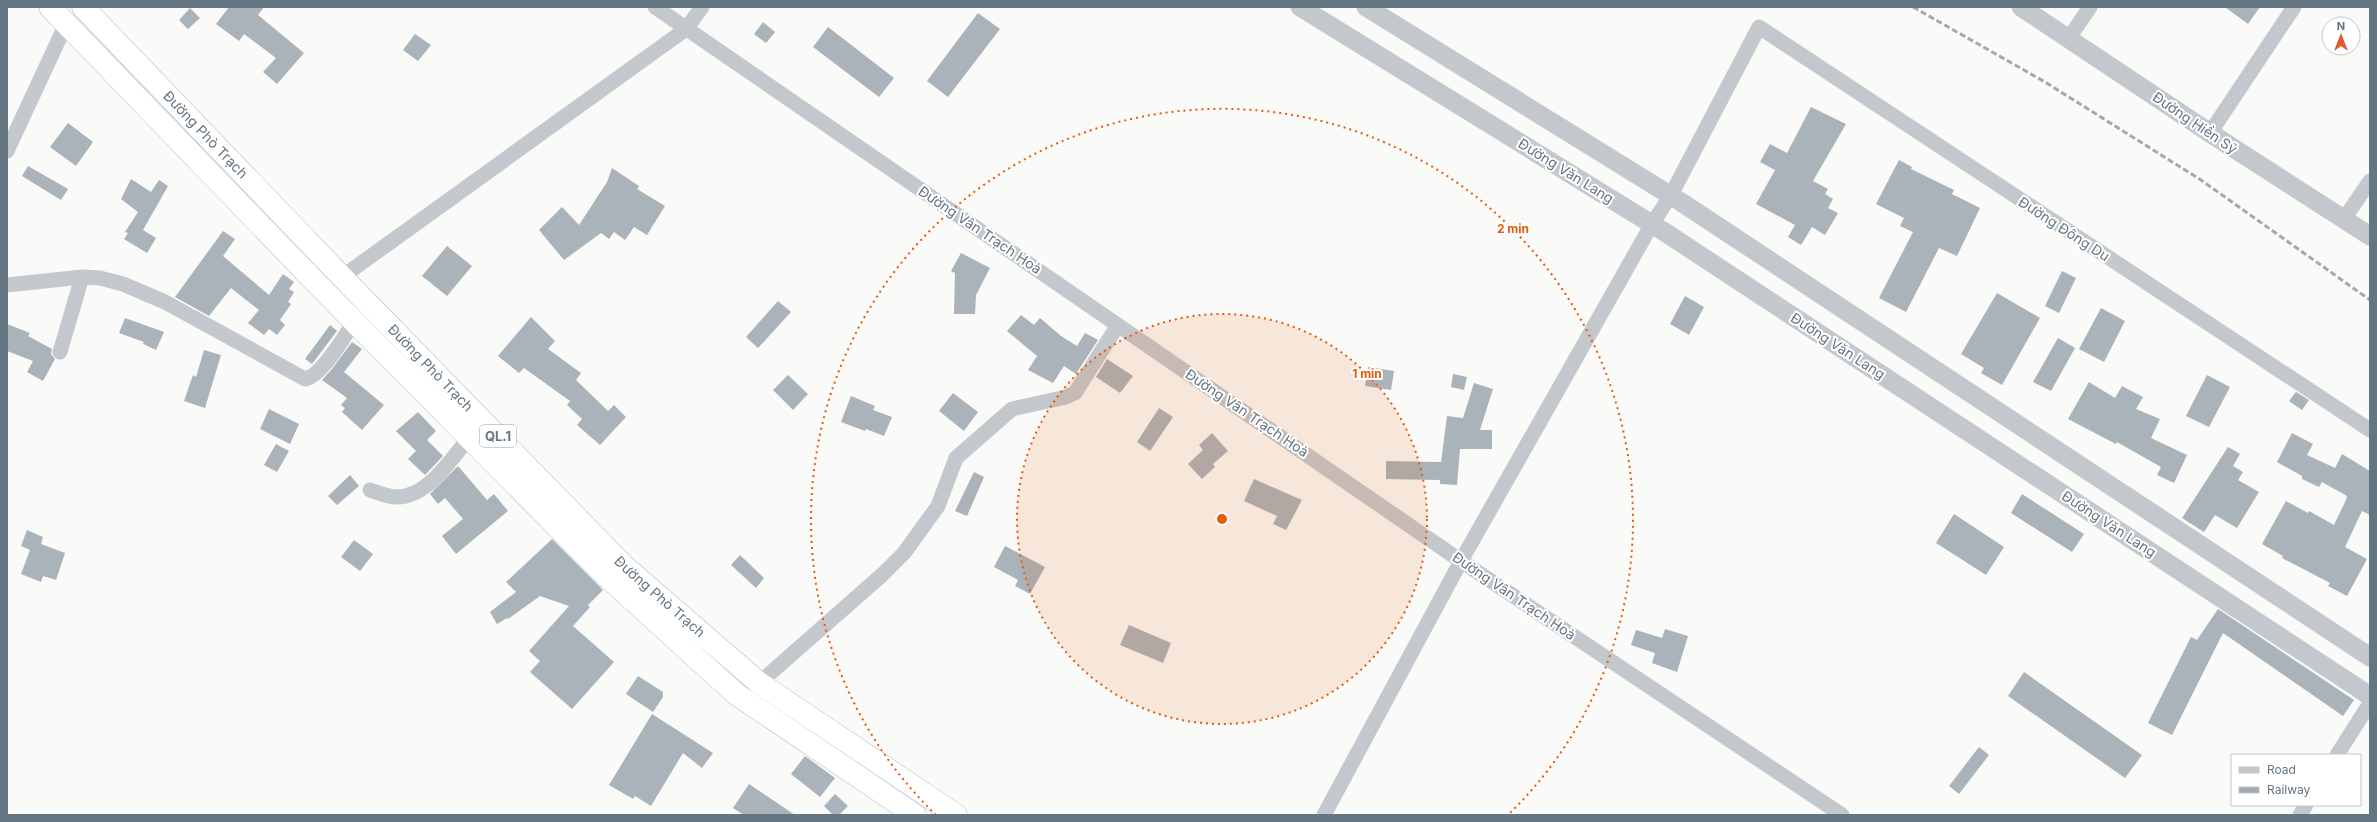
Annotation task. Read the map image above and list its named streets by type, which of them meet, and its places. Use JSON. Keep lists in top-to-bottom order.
{
  "streets": {
    "highway": ["Đường Phò Trạch", "QL.1"],
    "street": [
      "Đường Hiền Sỹ",
      "Đường Văn Lang",
      "Đường Đông Du",
      "Đường Vân Trạch Hoà"
    ]
  },
  "legend": ["Road", "Railway"],
  "north": "top",
  "rings": ["2 min", "1 min"]
}
